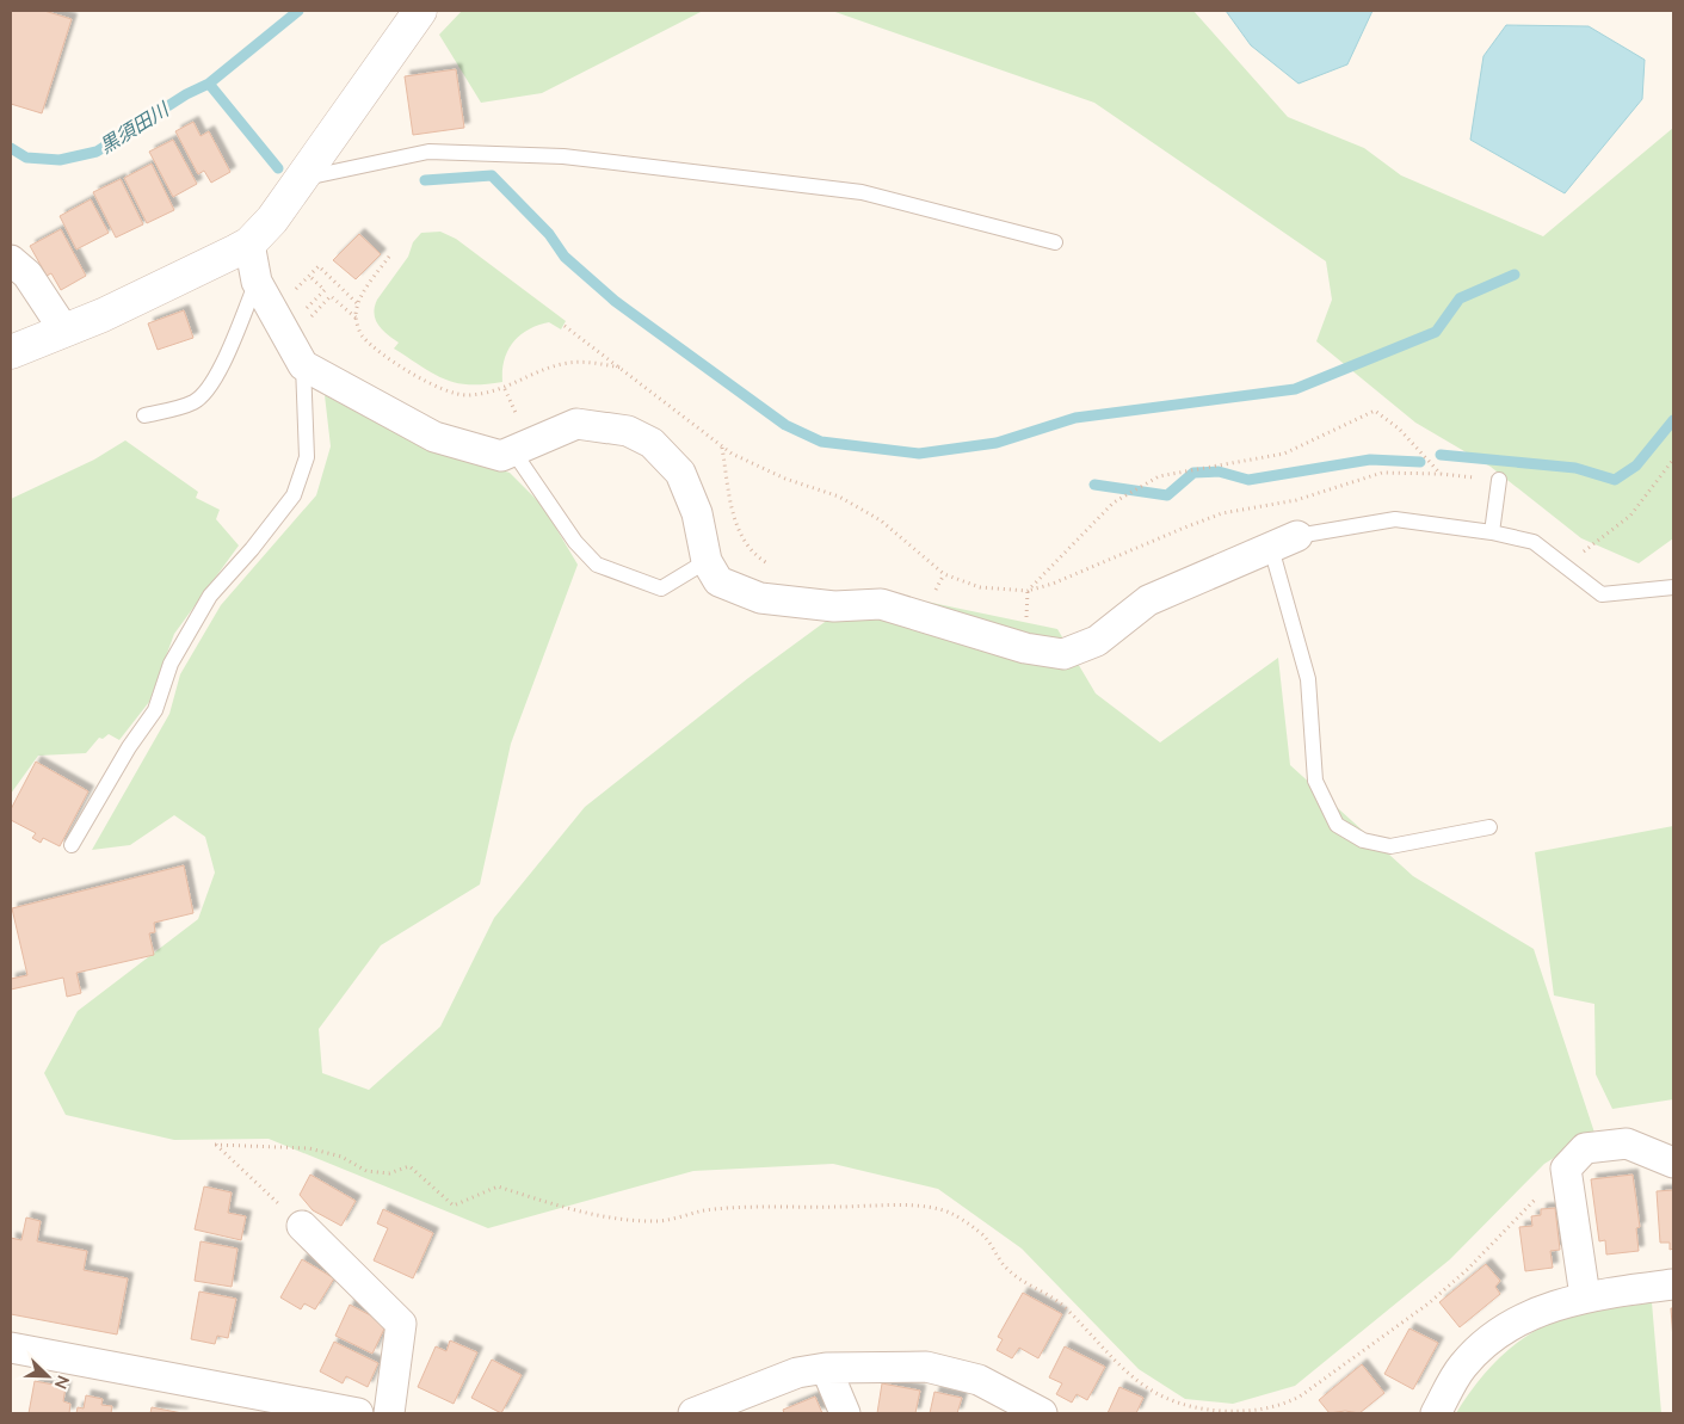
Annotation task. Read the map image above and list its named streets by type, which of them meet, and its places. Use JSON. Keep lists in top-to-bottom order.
{
  "water": ["黒須田川"],
  "north": "bottom right"
}
